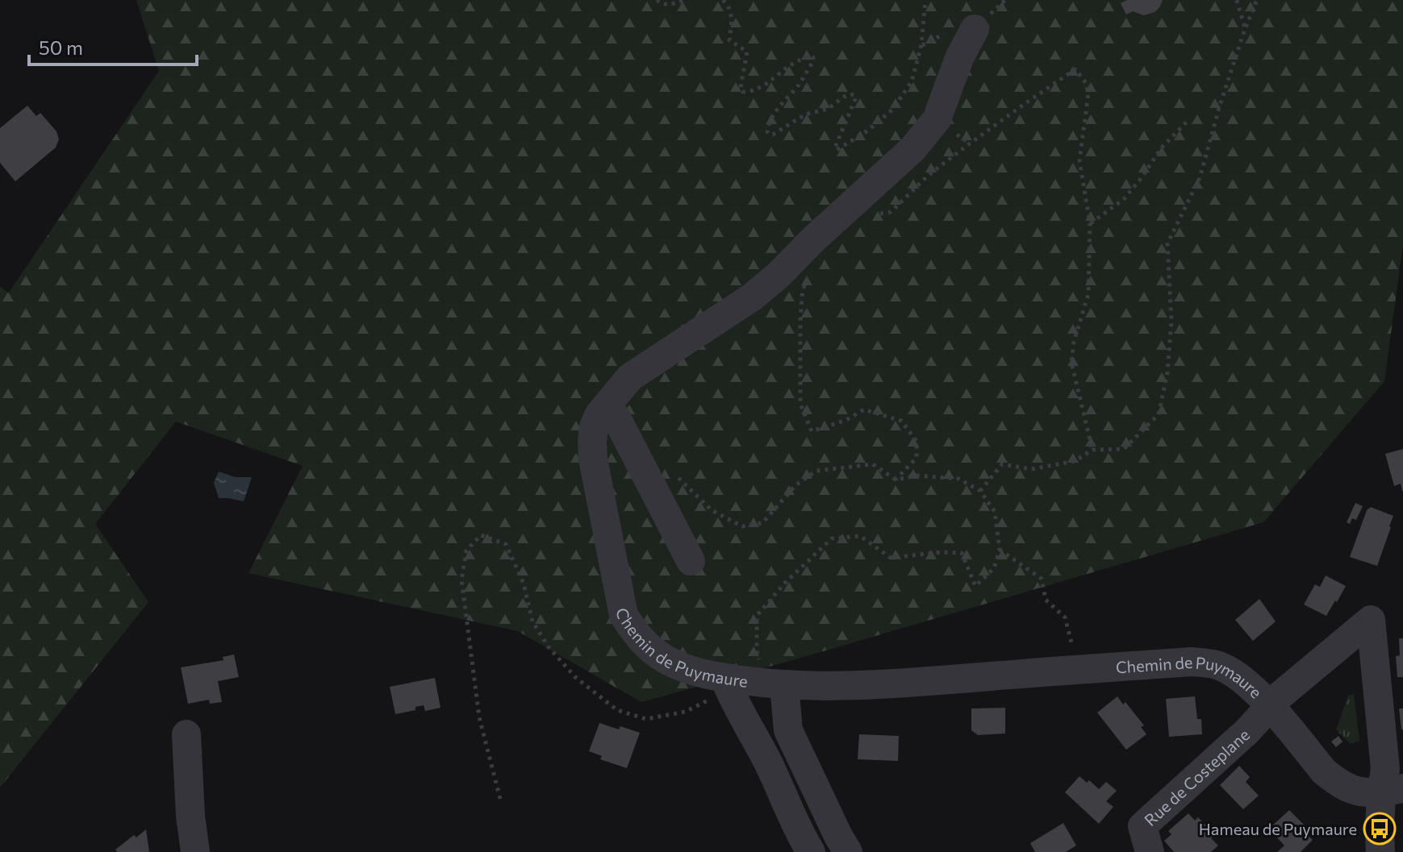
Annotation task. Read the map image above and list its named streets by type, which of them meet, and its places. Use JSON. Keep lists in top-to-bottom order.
{
  "streets": {
    "street": ["Chemin de Puymaure", "Rue de Costeplane"]
  },
  "crossings": [
    ["Chemin de Puymaure", "Rue de Costeplane"]
  ],
  "places": {
    "bus stop": ["Hameau de Puymaure"]
  },
  "scale_bar": "50 m"
}
